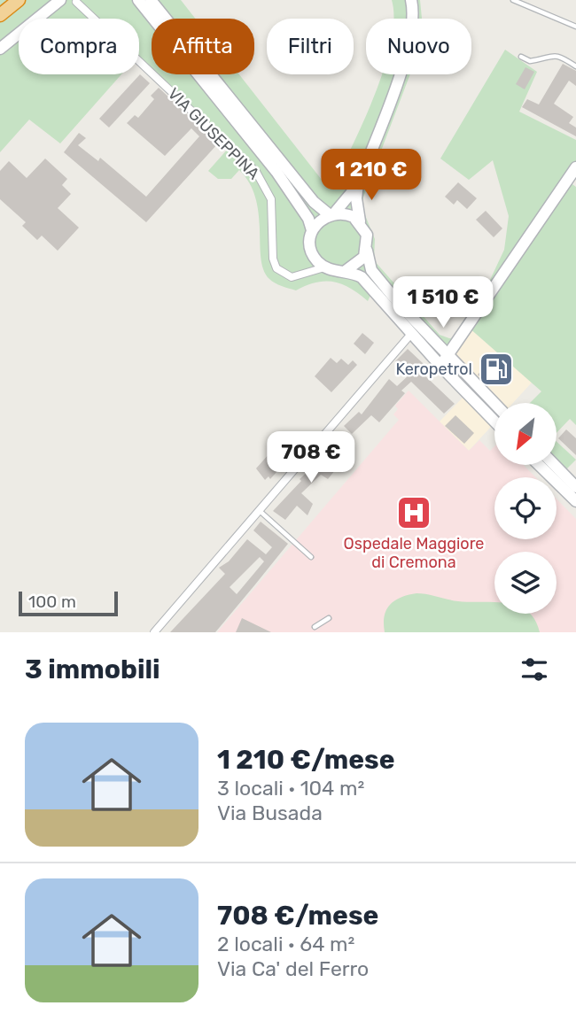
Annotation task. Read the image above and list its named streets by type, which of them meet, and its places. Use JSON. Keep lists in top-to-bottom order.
{
  "streets": {
    "main road": ["VIA GIUSEPPINA"]
  },
  "places": {
    "fuel station": ["Keropetrol"],
    "hospital": ["Ospedale Maggiore di Cremona"]
  },
  "scale_bar": "100 m",
  "north": "bottom left",
  "page": {
    "chip": [
      "Compra",
      "Affitta",
      "Filtri",
      "Nuovo"
    ],
    "price": ["1 210 €", "1 510 €", "708 €"],
    "scale": "100 m",
    "heading": "3 immobili",
    "list": [
      {
        "name": "1 210 €/mese",
        "note": "3 locali · 104 m² · Via Busada"
      },
      {
        "name": "708 €/mese",
        "note": "2 locali · 64 m² · Via Ca' del Ferro"
      }
    ]
  }
}
